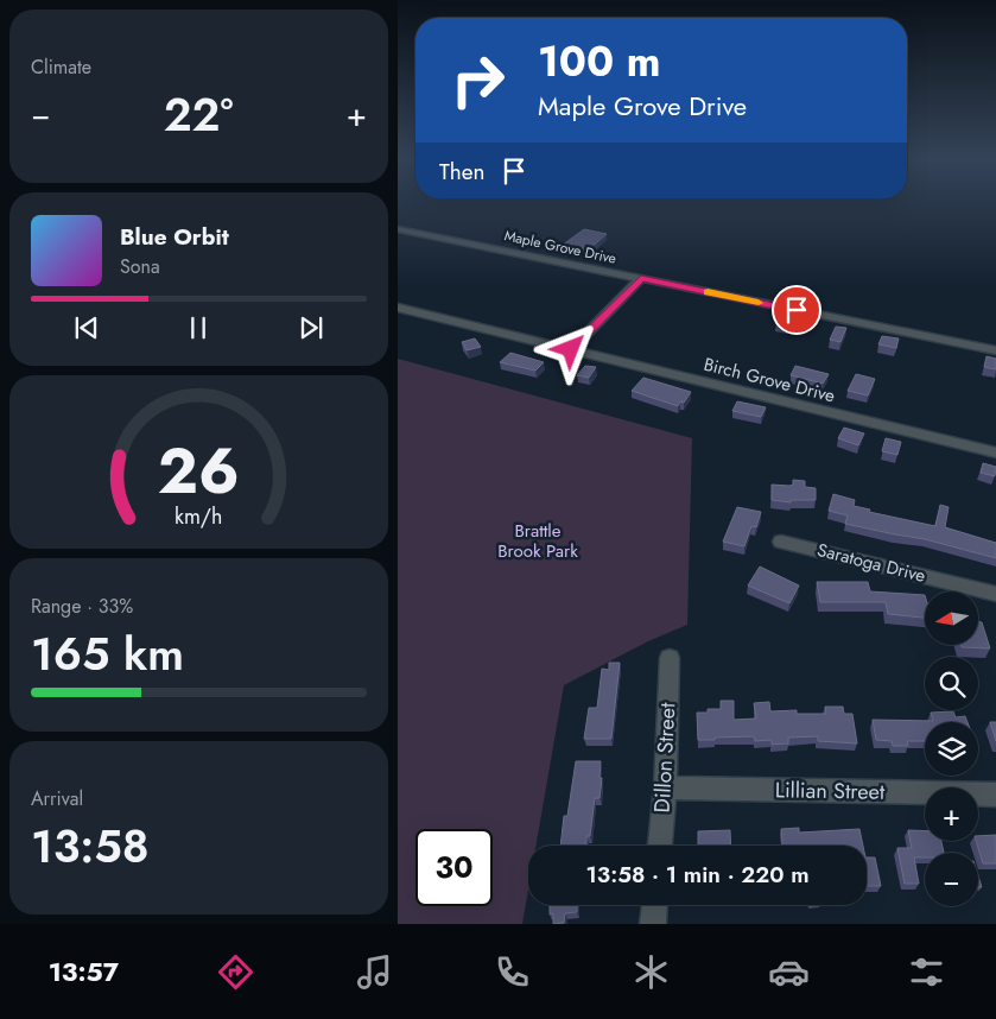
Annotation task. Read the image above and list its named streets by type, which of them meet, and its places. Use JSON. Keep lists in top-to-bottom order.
{
  "streets": {
    "street": [
      "Maple Grove Drive",
      "Birch Grove Drive",
      "Saratoga Drive",
      "Dillon Street",
      "Lillian Street"
    ]
  },
  "crossings": [
    ["Dillon Street", "Lillian Street"]
  ],
  "parks": ["Brattle Brook Park"],
  "north": "left",
  "page": {
    "tile": [
      "Climate",
      ["Range · 33%", "165 km"],
      ["Arrival", "13:58"]
    ],
    "turn": ["100 m", "Maple Grove Drive"],
    "heat": ["−", "22°", "+"],
    "then": "Then",
    "song": ["Blue Orbit", "Sona"],
    "map_buttons": ["+", "−"],
    "limit": "30",
    "trip": "13:58 · 1 min · 220 m",
    "tabs": "13:57",
    "gauge": ["26", "km/h"]
  }
}
